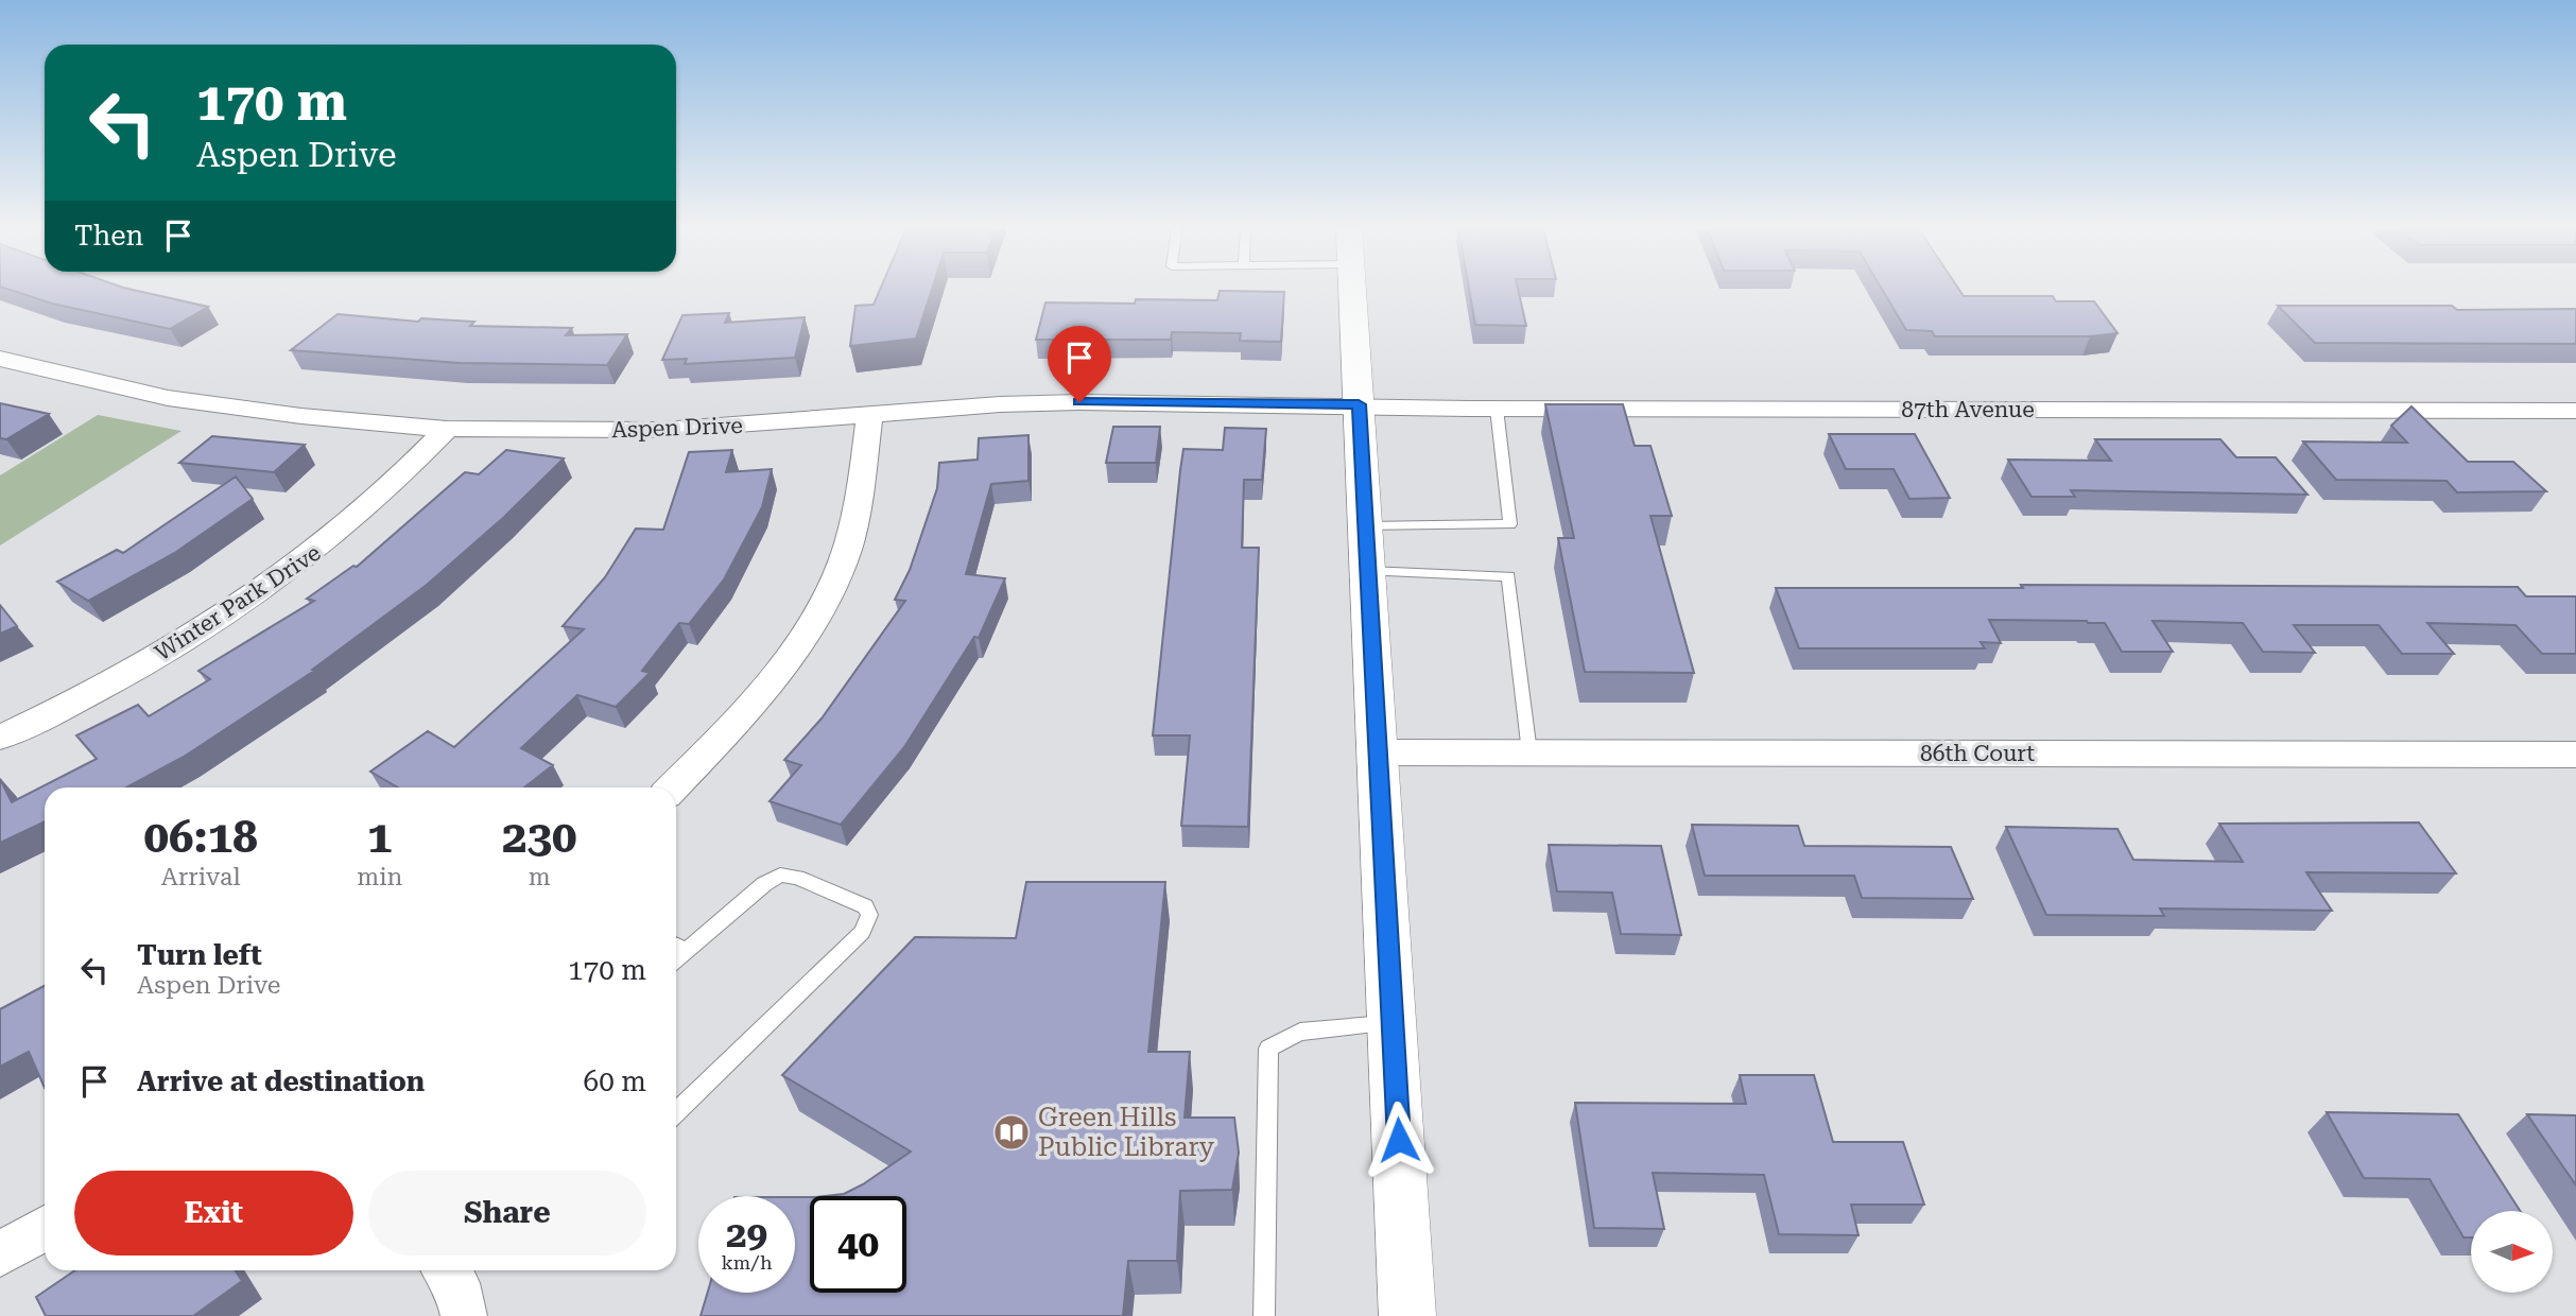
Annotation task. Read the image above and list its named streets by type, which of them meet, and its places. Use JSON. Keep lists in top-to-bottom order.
{
  "streets": {
    "street": [
      "87th Avenue",
      "Aspen Drive",
      "Winter Park Drive",
      "86th Court"
    ]
  },
  "crossings": [
    ["87th Avenue", "Aspen Drive"],
    ["Aspen Drive", "Winter Park Drive"]
  ],
  "places": {
    "library": ["Green Hills Public Library"]
  },
  "north": "right",
  "page": {
    "turn": ["170 m", "Aspen Drive"],
    "then": "Then",
    "eta": [
      "06:18",
      "Arrival",
      "1",
      "min",
      "230",
      "m"
    ],
    "list": [
      {
        "name": "Turn left",
        "note": "Aspen Drive",
        "value": "170 m"
      },
      {
        "name": "Arrive at destination",
        "value": "60 m"
      }
    ],
    "buttons": ["Exit", "Share"],
    "speed": "29 km/h",
    "limit": "40"
  }
}
